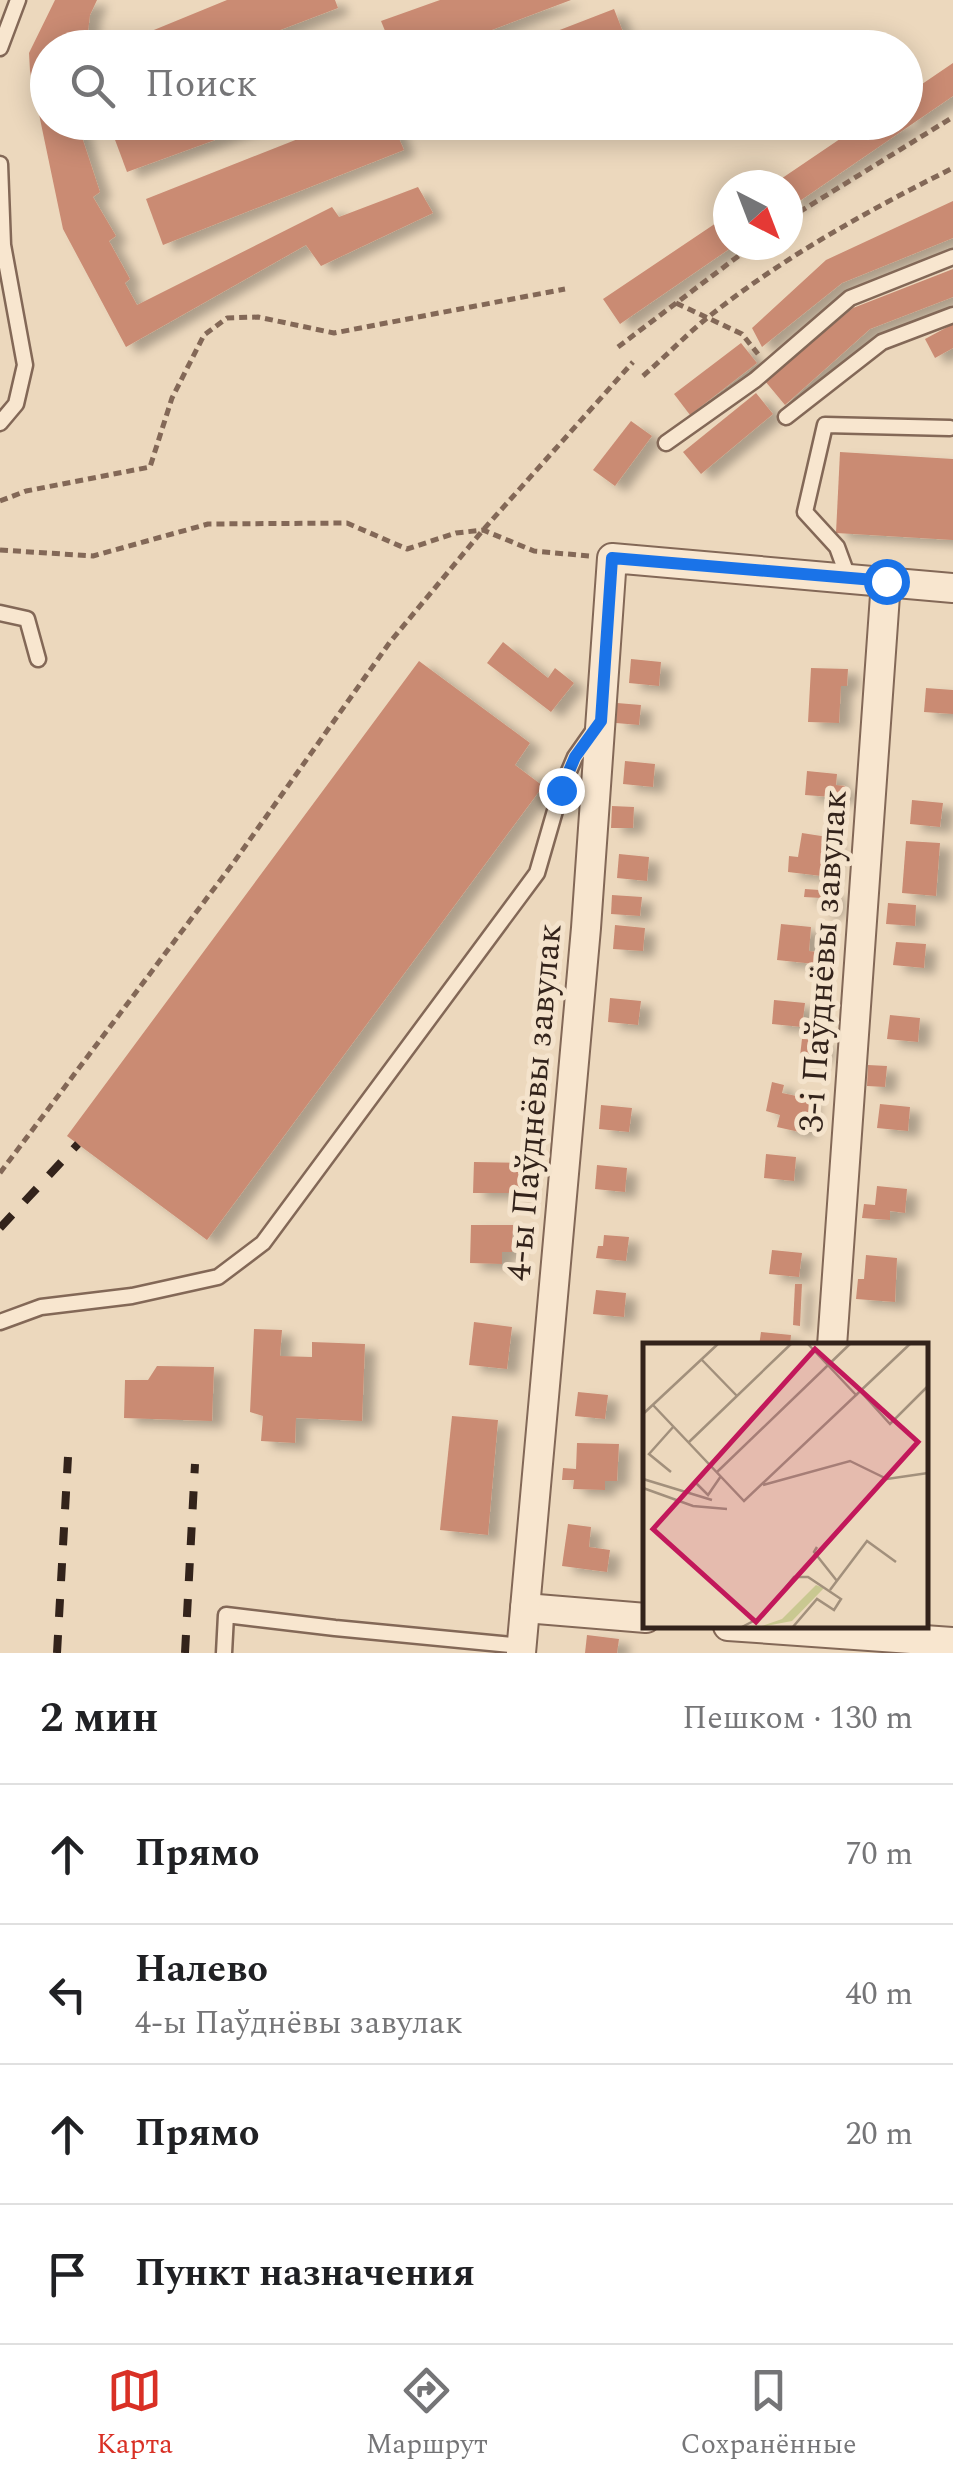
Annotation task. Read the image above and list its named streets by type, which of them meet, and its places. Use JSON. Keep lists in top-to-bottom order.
{
  "streets": {
    "street": ["3-і Паўднёвы завулак", "4-ы Паўднёвы завулак"]
  },
  "north": "bottom right",
  "page": {
    "search": "Поиск",
    "heading": ["2 мин", "Пешком · 130 m"],
    "list": [
      ["Прямо", "70 m"],
      ["Налево", "4-ы Паўднёвы завулак", "40 m"],
      ["Прямо", "20 m"],
      "Пункт назначения"
    ],
    "nav": ["Карта", "Маршрут", "Сохранённые"]
  }
}
